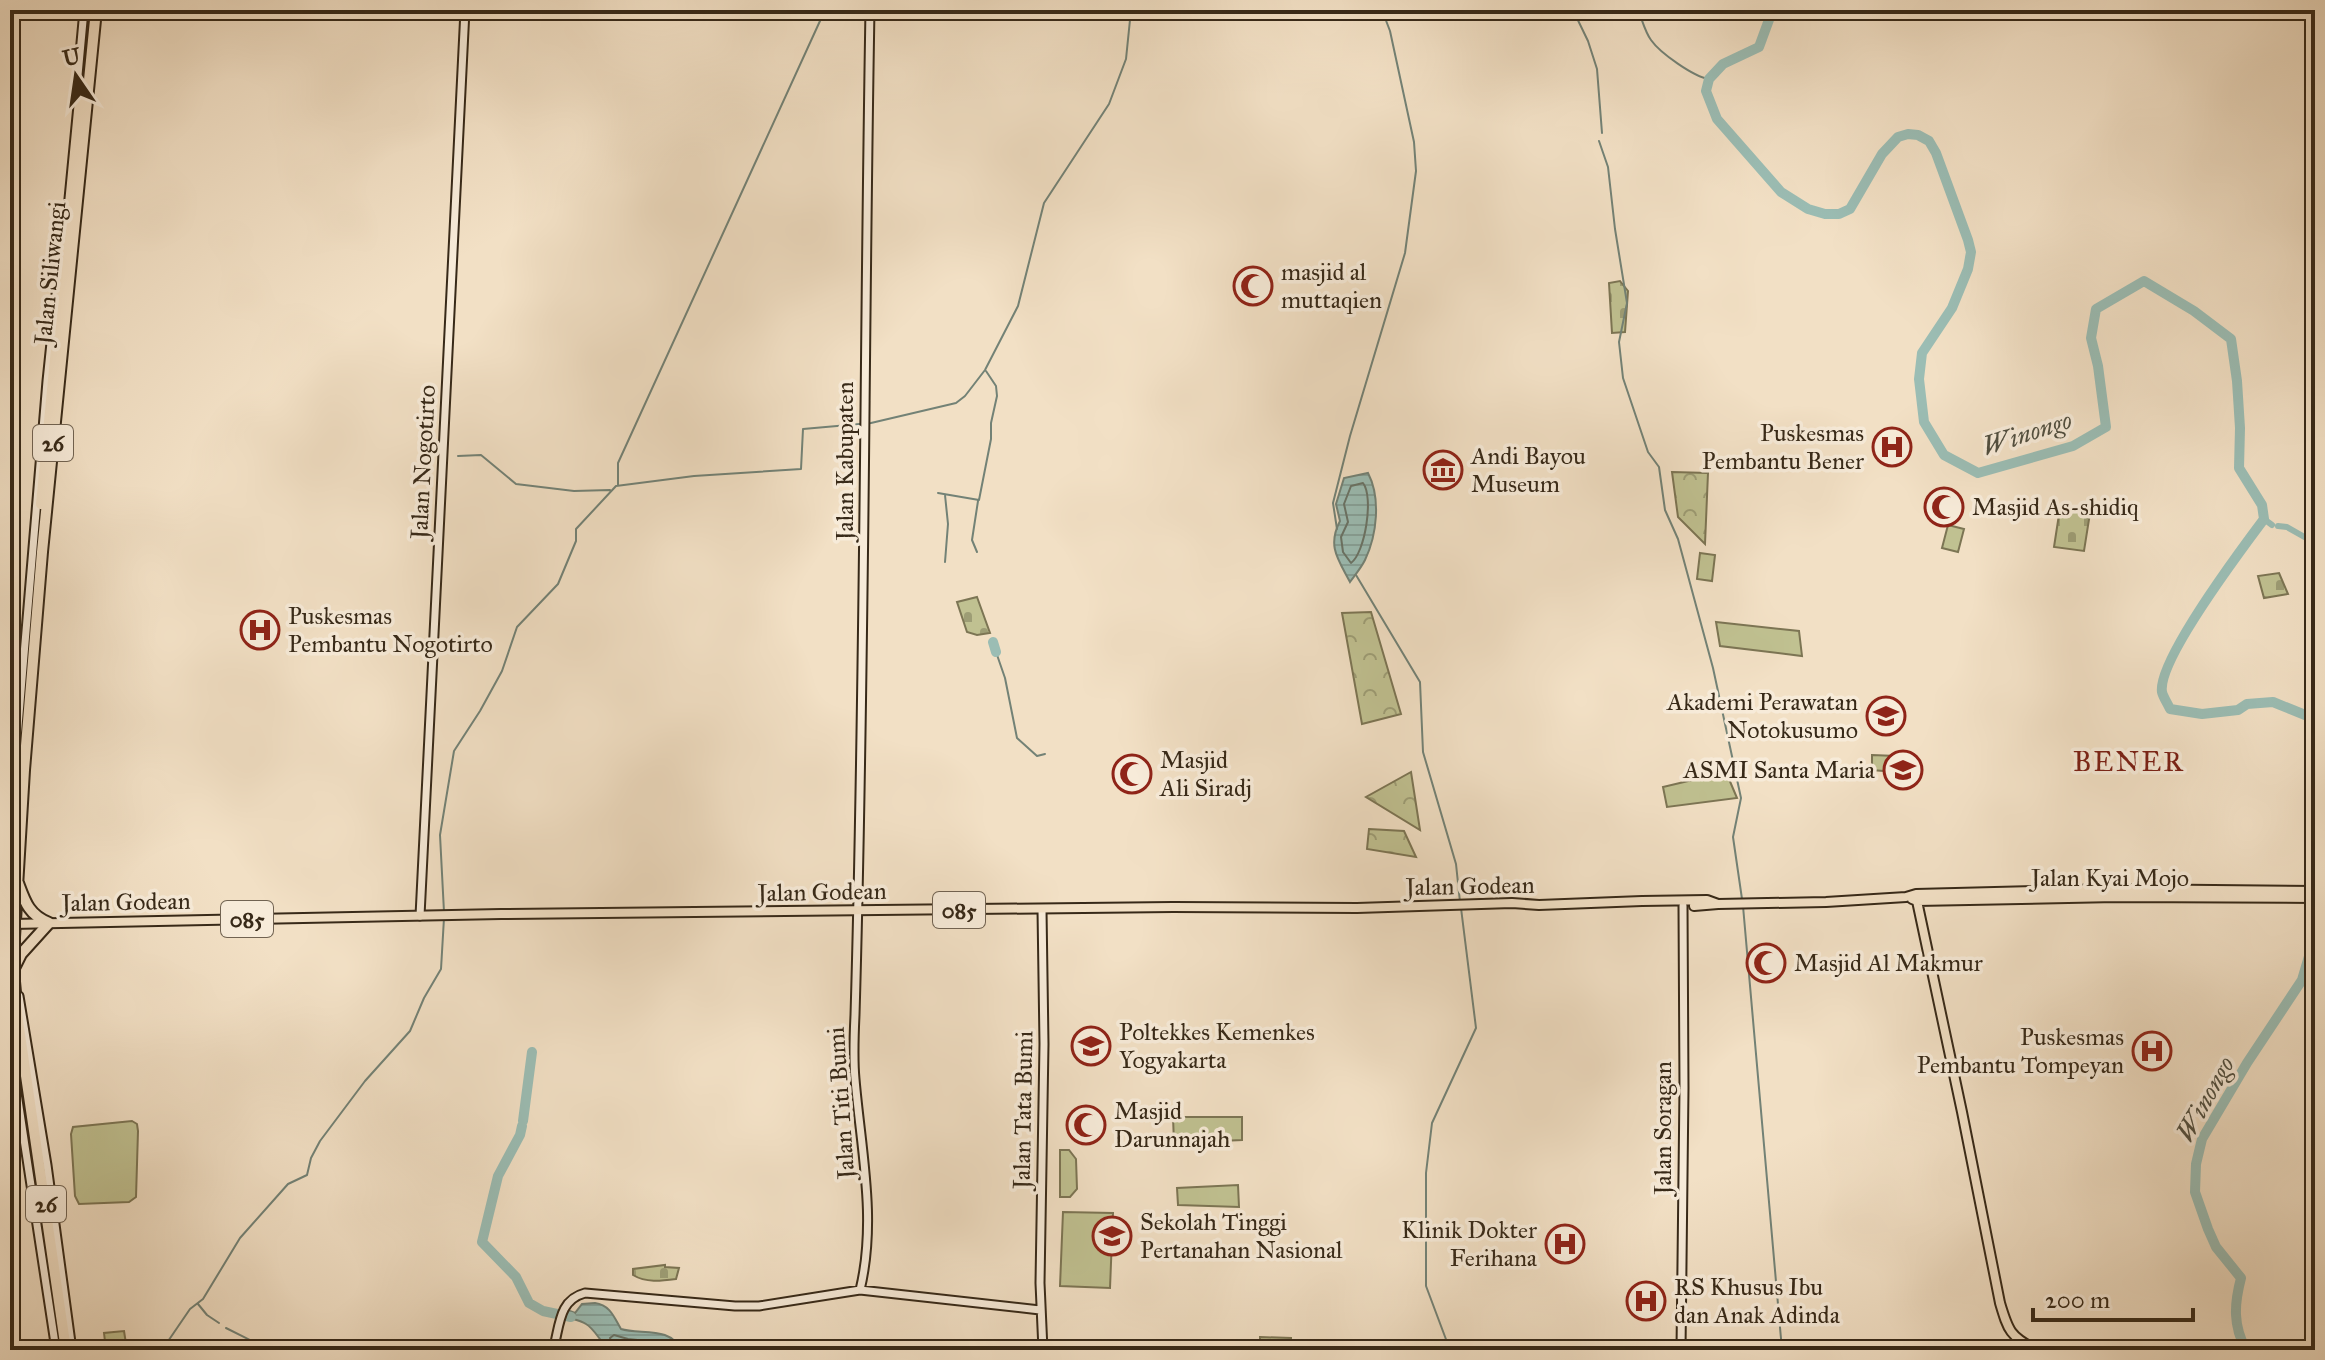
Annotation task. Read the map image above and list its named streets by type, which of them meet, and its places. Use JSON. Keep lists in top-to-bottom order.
{
  "streets": {
    "highway": ["Jalan Siliwangi", "26"],
    "main road": ["Jalan Kyai Mojo", "Jalan Godean", "085"],
    "street": [
      "Jalan Kabupaten",
      "Jalan Nogotirto",
      "Jalan Titi Bumi",
      "Jalan Tata Bumi",
      "Jalan Soragan"
    ]
  },
  "crossings": [
    ["Jalan Siliwangi", "Jalan Godean"],
    ["Jalan Kabupaten", "Jalan Godean"],
    ["Jalan Kabupaten", "Jalan Titi Bumi"],
    ["Jalan Nogotirto", "Jalan Godean"],
    ["Jalan Kyai Mojo", "Jalan Godean"],
    ["Jalan Godean", "Jalan Titi Bumi"],
    ["Jalan Godean", "Jalan Tata Bumi"],
    ["Jalan Godean", "Jalan Soragan"]
  ],
  "districts": ["BENER"],
  "water": ["Winongo"],
  "places": {
    "mosque": [
      "masjid al muttaqien",
      "Masjid As-shidiq",
      "Masjid Ali Siradj",
      "Masjid Al Makmur",
      "Masjid Darunnajah"
    ],
    "hospital": [
      "Puskesmas Pembantu Bener",
      "Puskesmas Pembantu Nogotirto",
      "Puskesmas Pembantu Tompeyan",
      "Klinik Dokter Ferihana",
      "RS Khusus Ibu dan Anak Adinda"
    ],
    "museum": ["Andi Bayou Museum"],
    "school or university": [
      "Akademi Perawatan Notokusumo",
      "ASMI Santa Maria",
      "Poltekkes Kemenkes Yogyakarta",
      "Sekolah Tinggi Pertanahan Nasional"
    ]
  },
  "scale_bar": "200 m",
  "north": "top"
}
